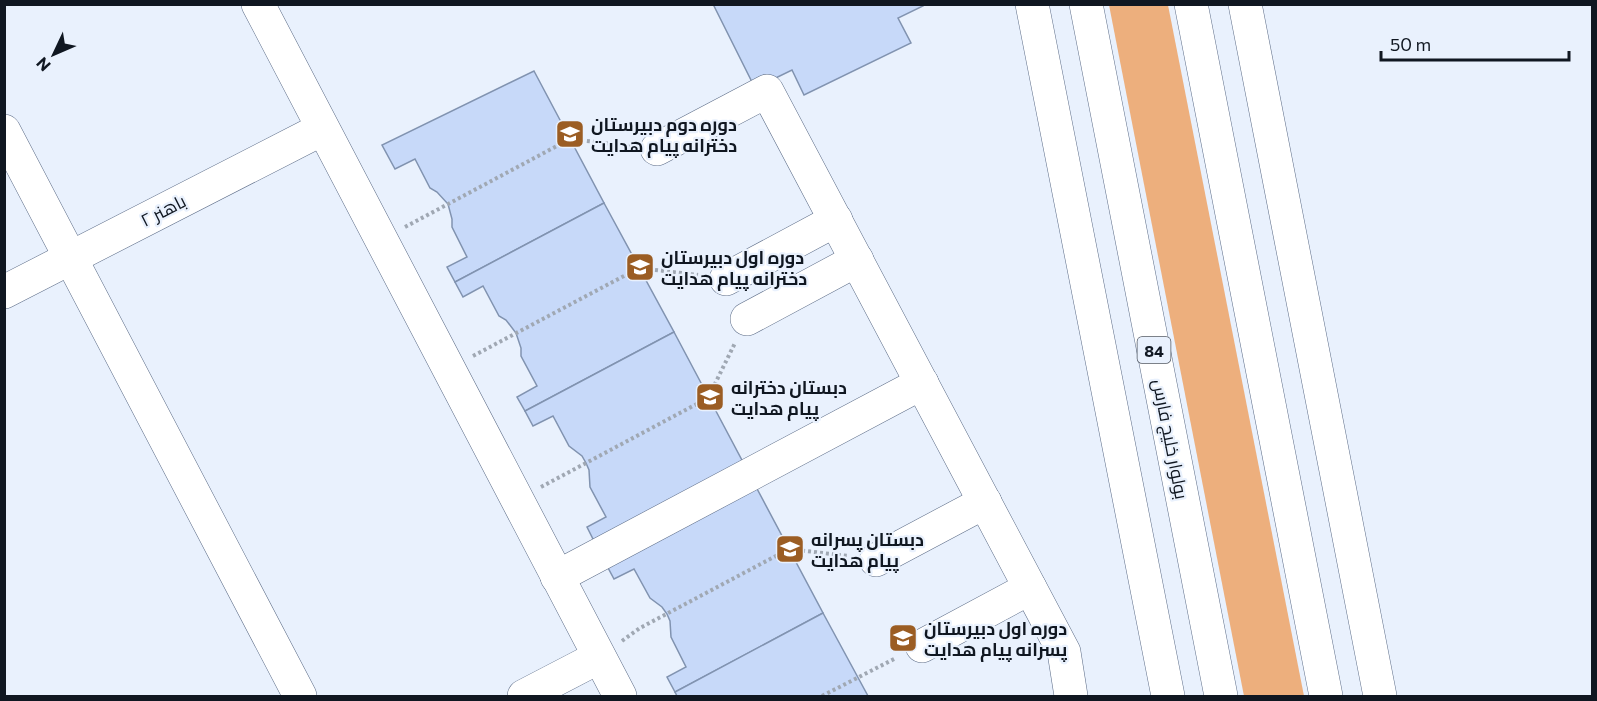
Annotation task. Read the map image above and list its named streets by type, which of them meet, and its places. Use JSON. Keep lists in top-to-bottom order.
{
  "streets": {
    "main road": ["باهنر ۲", "84", "بولوار خلیج فارس"]
  },
  "places": {
    "school or university": [
      "دوره دوم دبیرستان دخترانه پیام هدایت",
      "دوره اول دبیرستان دخترانه پیام هدایت",
      "دبستان دخترانه پیام هدایت",
      "دبستان پسرانه پیام هدایت",
      "دوره اول دبیرستان پسرانه پیام هدایت"
    ]
  },
  "scale_bar": "50 m",
  "north": "bottom left"
}
